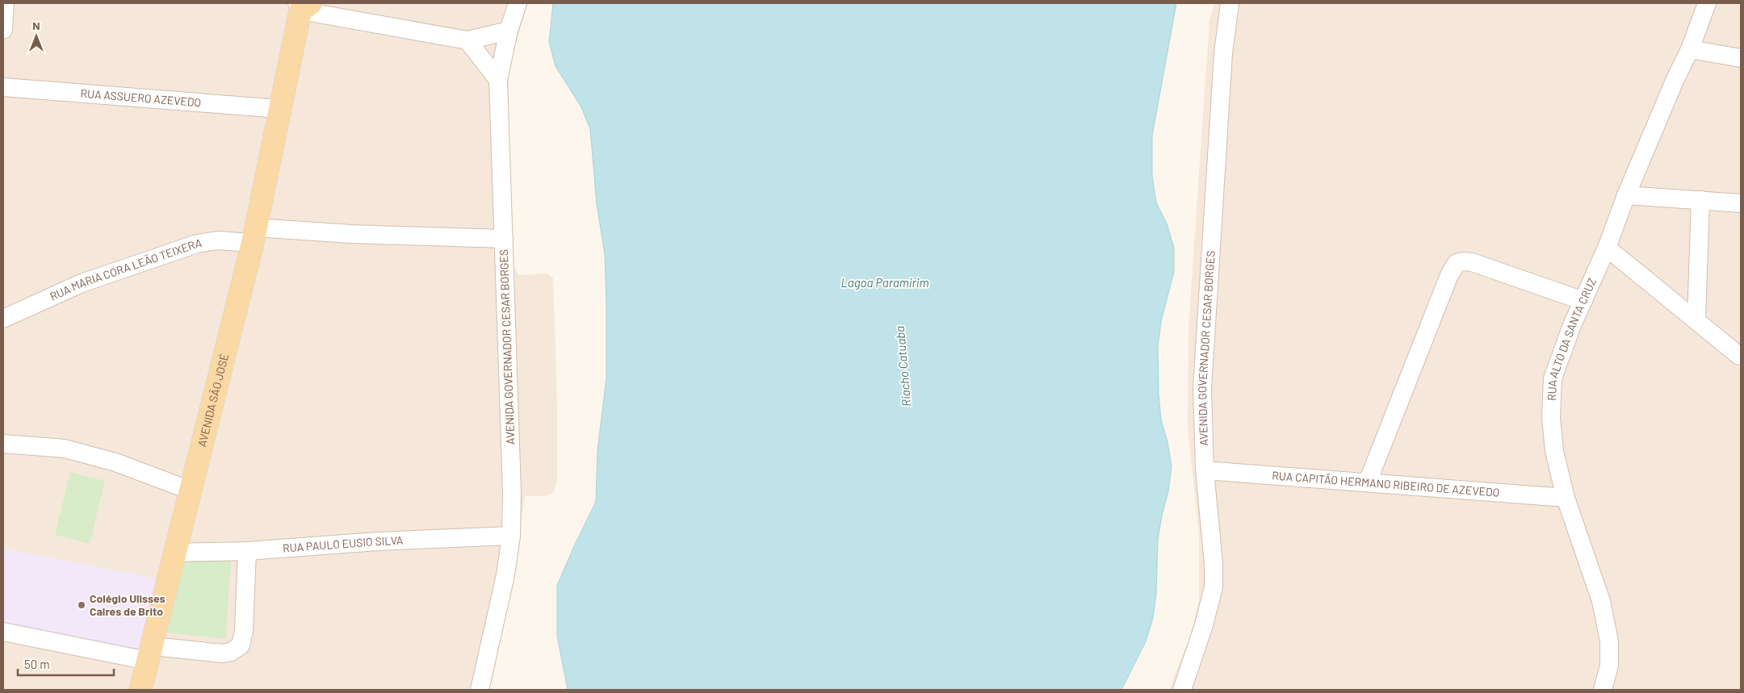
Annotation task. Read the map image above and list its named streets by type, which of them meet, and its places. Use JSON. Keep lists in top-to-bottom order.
{
  "streets": {
    "main road": ["AVENIDA SÃO JOSÉ"],
    "street": [
      "RUA ASSUERO AZEVEDO",
      "RUA MARIA CORA LEÃO TEIXERA",
      "RUA ALTO DA SANTA CRUZ",
      "AVENIDA GOVERNADOR CESAR BORGES",
      "RUA CAPITÃO HERMANO RIBEIRO DE AZEVEDO",
      "RUA PAULO EUSIO SILVA"
    ]
  },
  "crossings": [
    ["RUA ASSUERO AZEVEDO", "AVENIDA SÃO JOSÉ"],
    ["RUA MARIA CORA LEÃO TEIXERA", "AVENIDA GOVERNADOR CESAR BORGES"],
    ["RUA MARIA CORA LEÃO TEIXERA", "AVENIDA SÃO JOSÉ"],
    ["RUA ALTO DA SANTA CRUZ", "RUA CAPITÃO HERMANO RIBEIRO DE AZEVEDO"],
    ["AVENIDA GOVERNADOR CESAR BORGES", "RUA CAPITÃO HERMANO RIBEIRO DE AZEVEDO"],
    ["AVENIDA GOVERNADOR CESAR BORGES", "RUA PAULO EUSIO SILVA"],
    ["AVENIDA SÃO JOSÉ", "RUA PAULO EUSIO SILVA"]
  ],
  "water": ["Lagoa Paramirim", "Riacho Catuaba"],
  "places": ["Colégio Ulisses Caires de Brito"],
  "scale_bar": "50 m",
  "north": "top"
}
